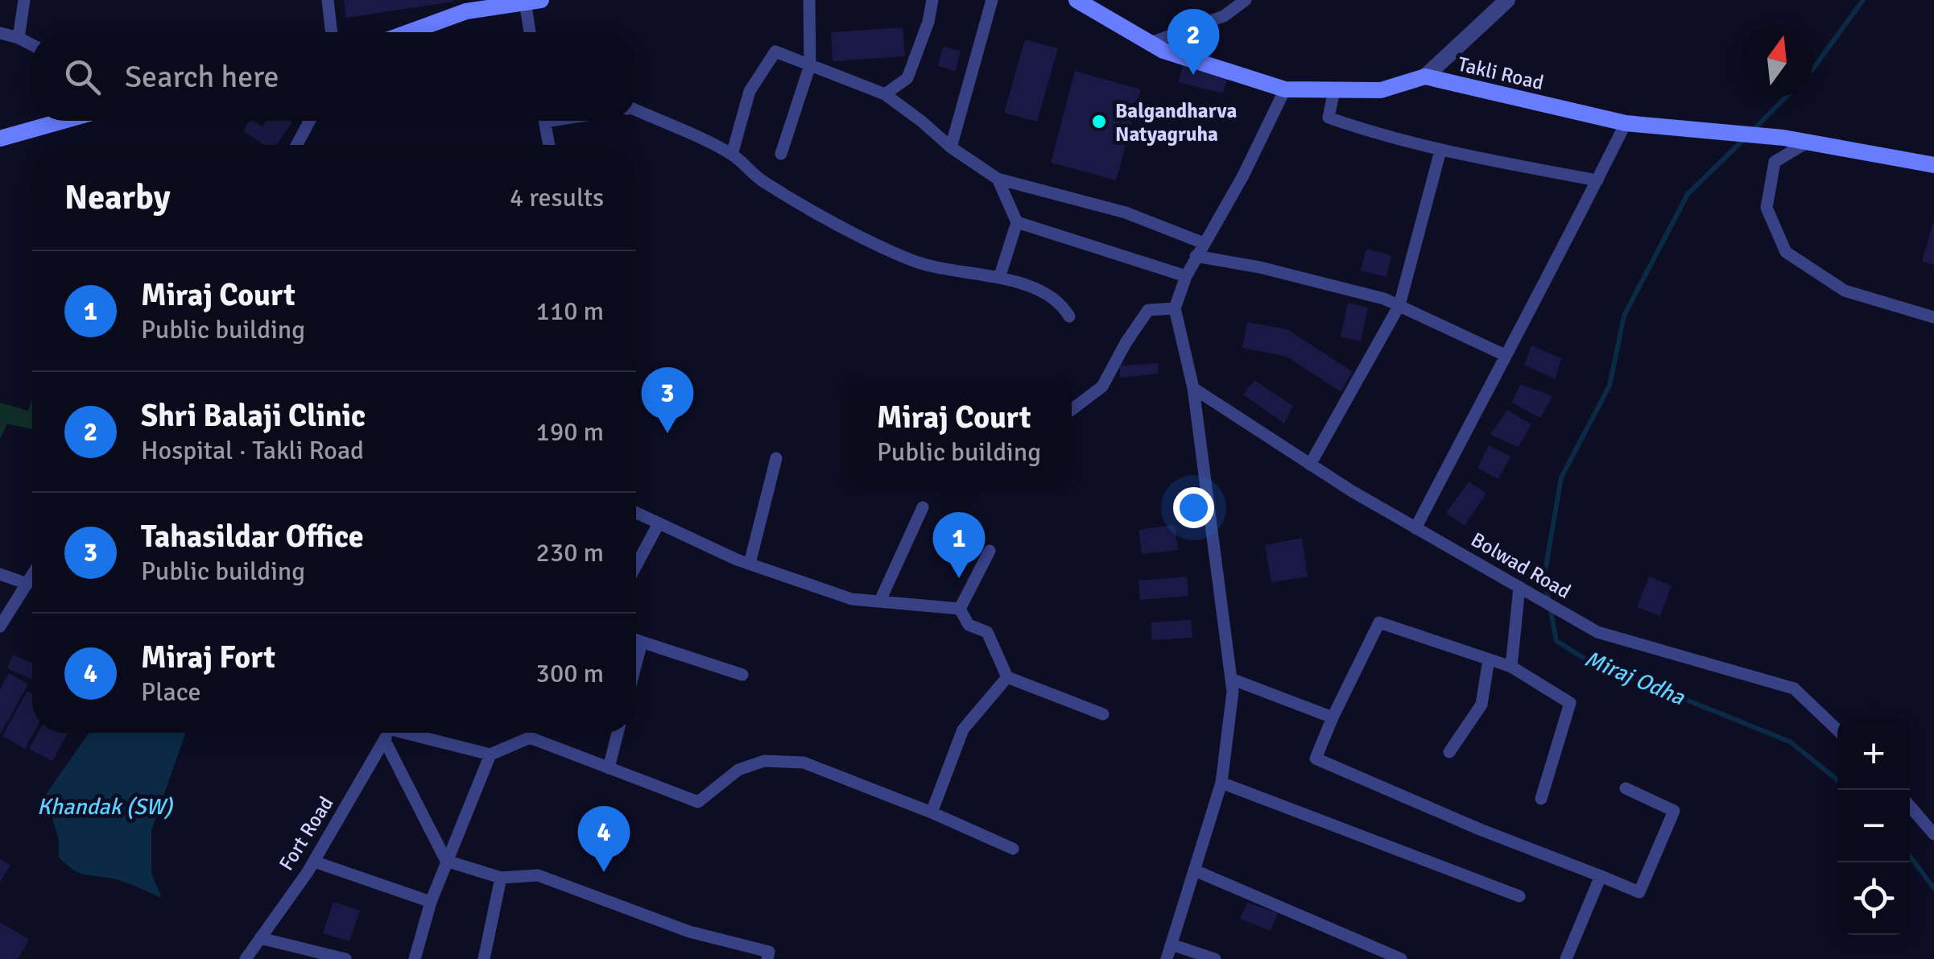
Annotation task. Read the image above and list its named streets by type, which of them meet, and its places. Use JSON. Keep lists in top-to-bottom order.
{
  "streets": {
    "main road": ["Takli Road"],
    "street": ["Bolwad Road", "Fort Road"]
  },
  "water": ["Miraj Odha", "Khandak (SW)"],
  "places": ["Balgandharva Natyagruha"],
  "north": "top",
  "page": {
    "pins": [
      "2",
      "3",
      "1",
      "4"
    ],
    "search": "Search here",
    "heading": ["Nearby", "4 results"],
    "list": [
      {
        "mark": "1",
        "name": "Miraj Court",
        "note": "Public building",
        "value": "110 m"
      },
      {
        "mark": "2",
        "name": "Shri Balaji Clinic",
        "note": "Hospital · Takli Road",
        "value": "190 m"
      },
      {
        "mark": "3",
        "name": "Tahasildar Office",
        "note": "Public building",
        "value": "230 m"
      },
      {
        "mark": "4",
        "name": "Miraj Fort",
        "note": "Place",
        "value": "300 m"
      }
    ],
    "popup": ["Miraj Court", "Public building"],
    "map_buttons": ["+", "−"]
  }
}
